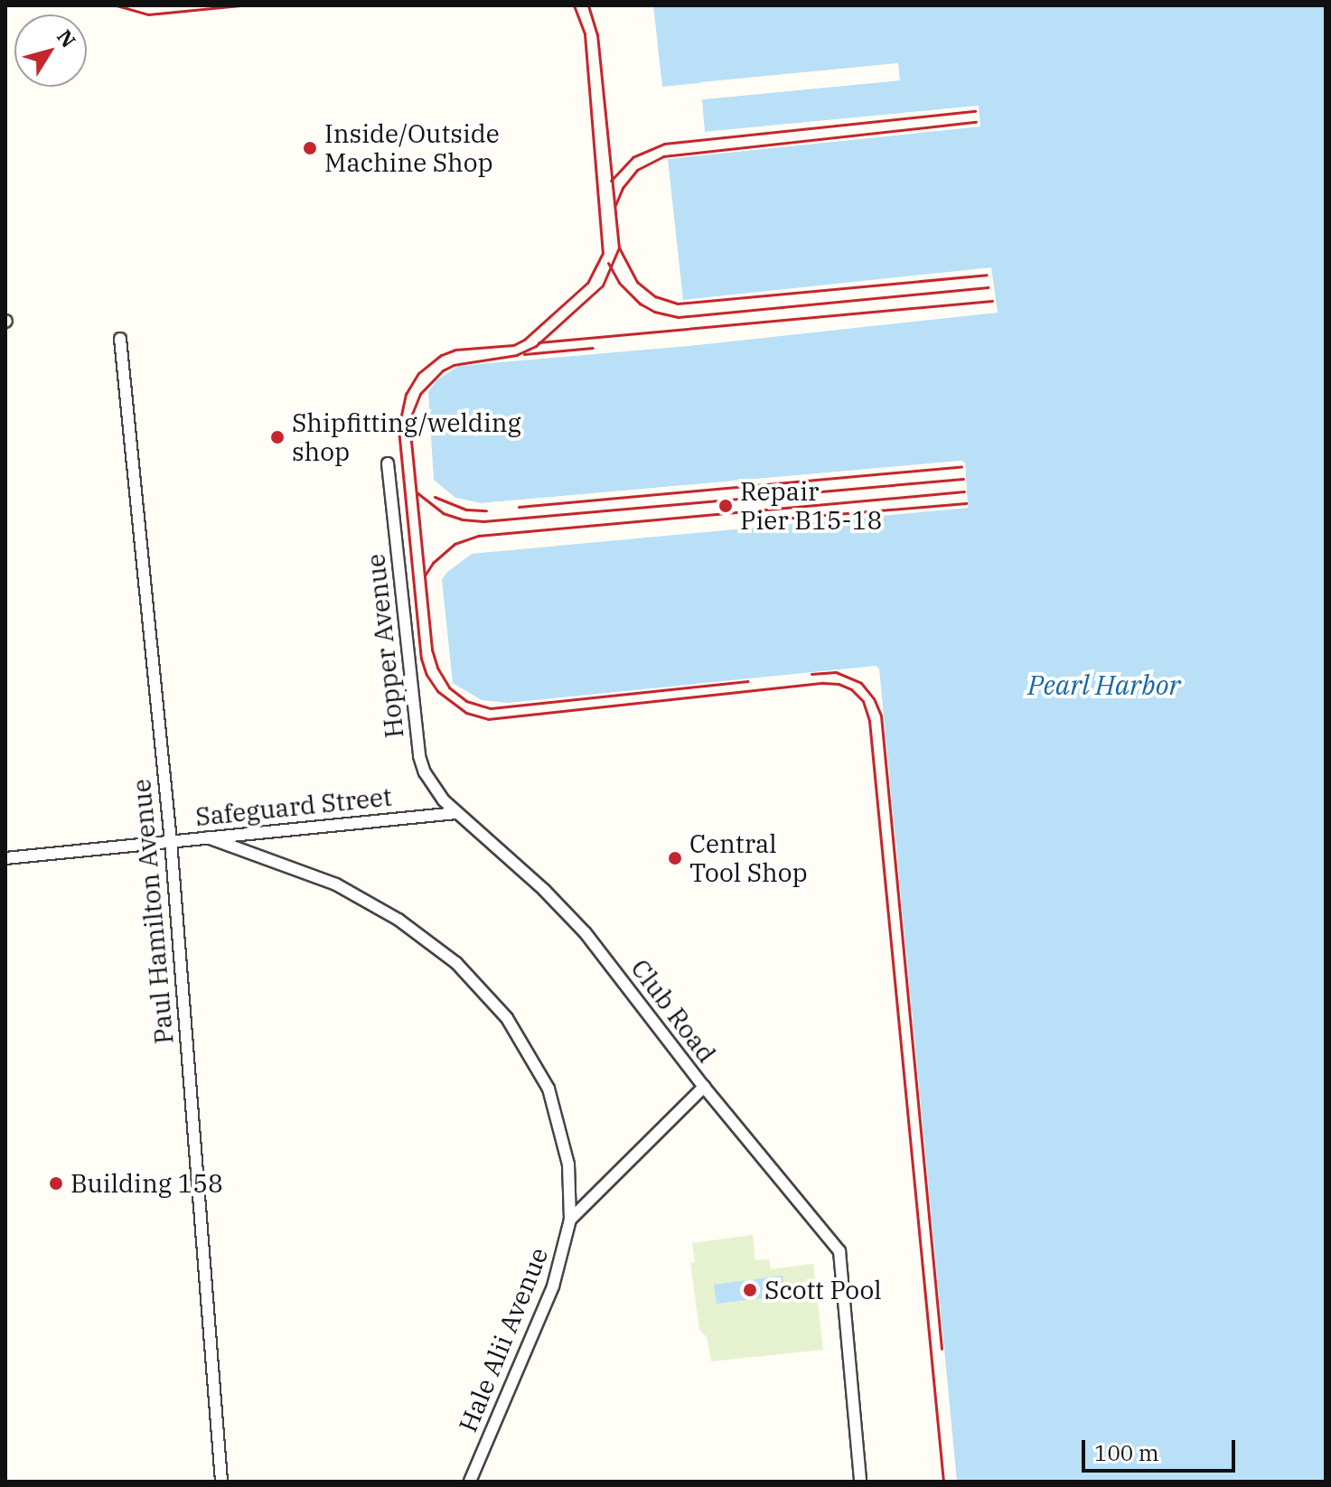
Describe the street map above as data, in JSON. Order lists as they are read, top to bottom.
{
  "streets": {
    "street": [
      "Hopper Avenue",
      "Safeguard Street",
      "Paul Hamilton Avenue",
      "Club Road",
      "Hale Alii Avenue"
    ]
  },
  "crossings": [
    ["Hopper Avenue", "Safeguard Street"],
    ["Hopper Avenue", "Club Road"],
    ["Safeguard Street", "Paul Hamilton Avenue"],
    ["Safeguard Street", "Club Road"],
    ["Safeguard Street", "Hale Alii Avenue"]
  ],
  "water": ["Pearl Harbor"],
  "places": [
    "Inside/Outside Machine Shop",
    "Shipfitting/welding shop",
    "Repair Pier B15-18",
    "Central Tool Shop",
    "Building 158",
    "Scott Pool"
  ],
  "scale_bar": "100 m",
  "north": "top right"
}
